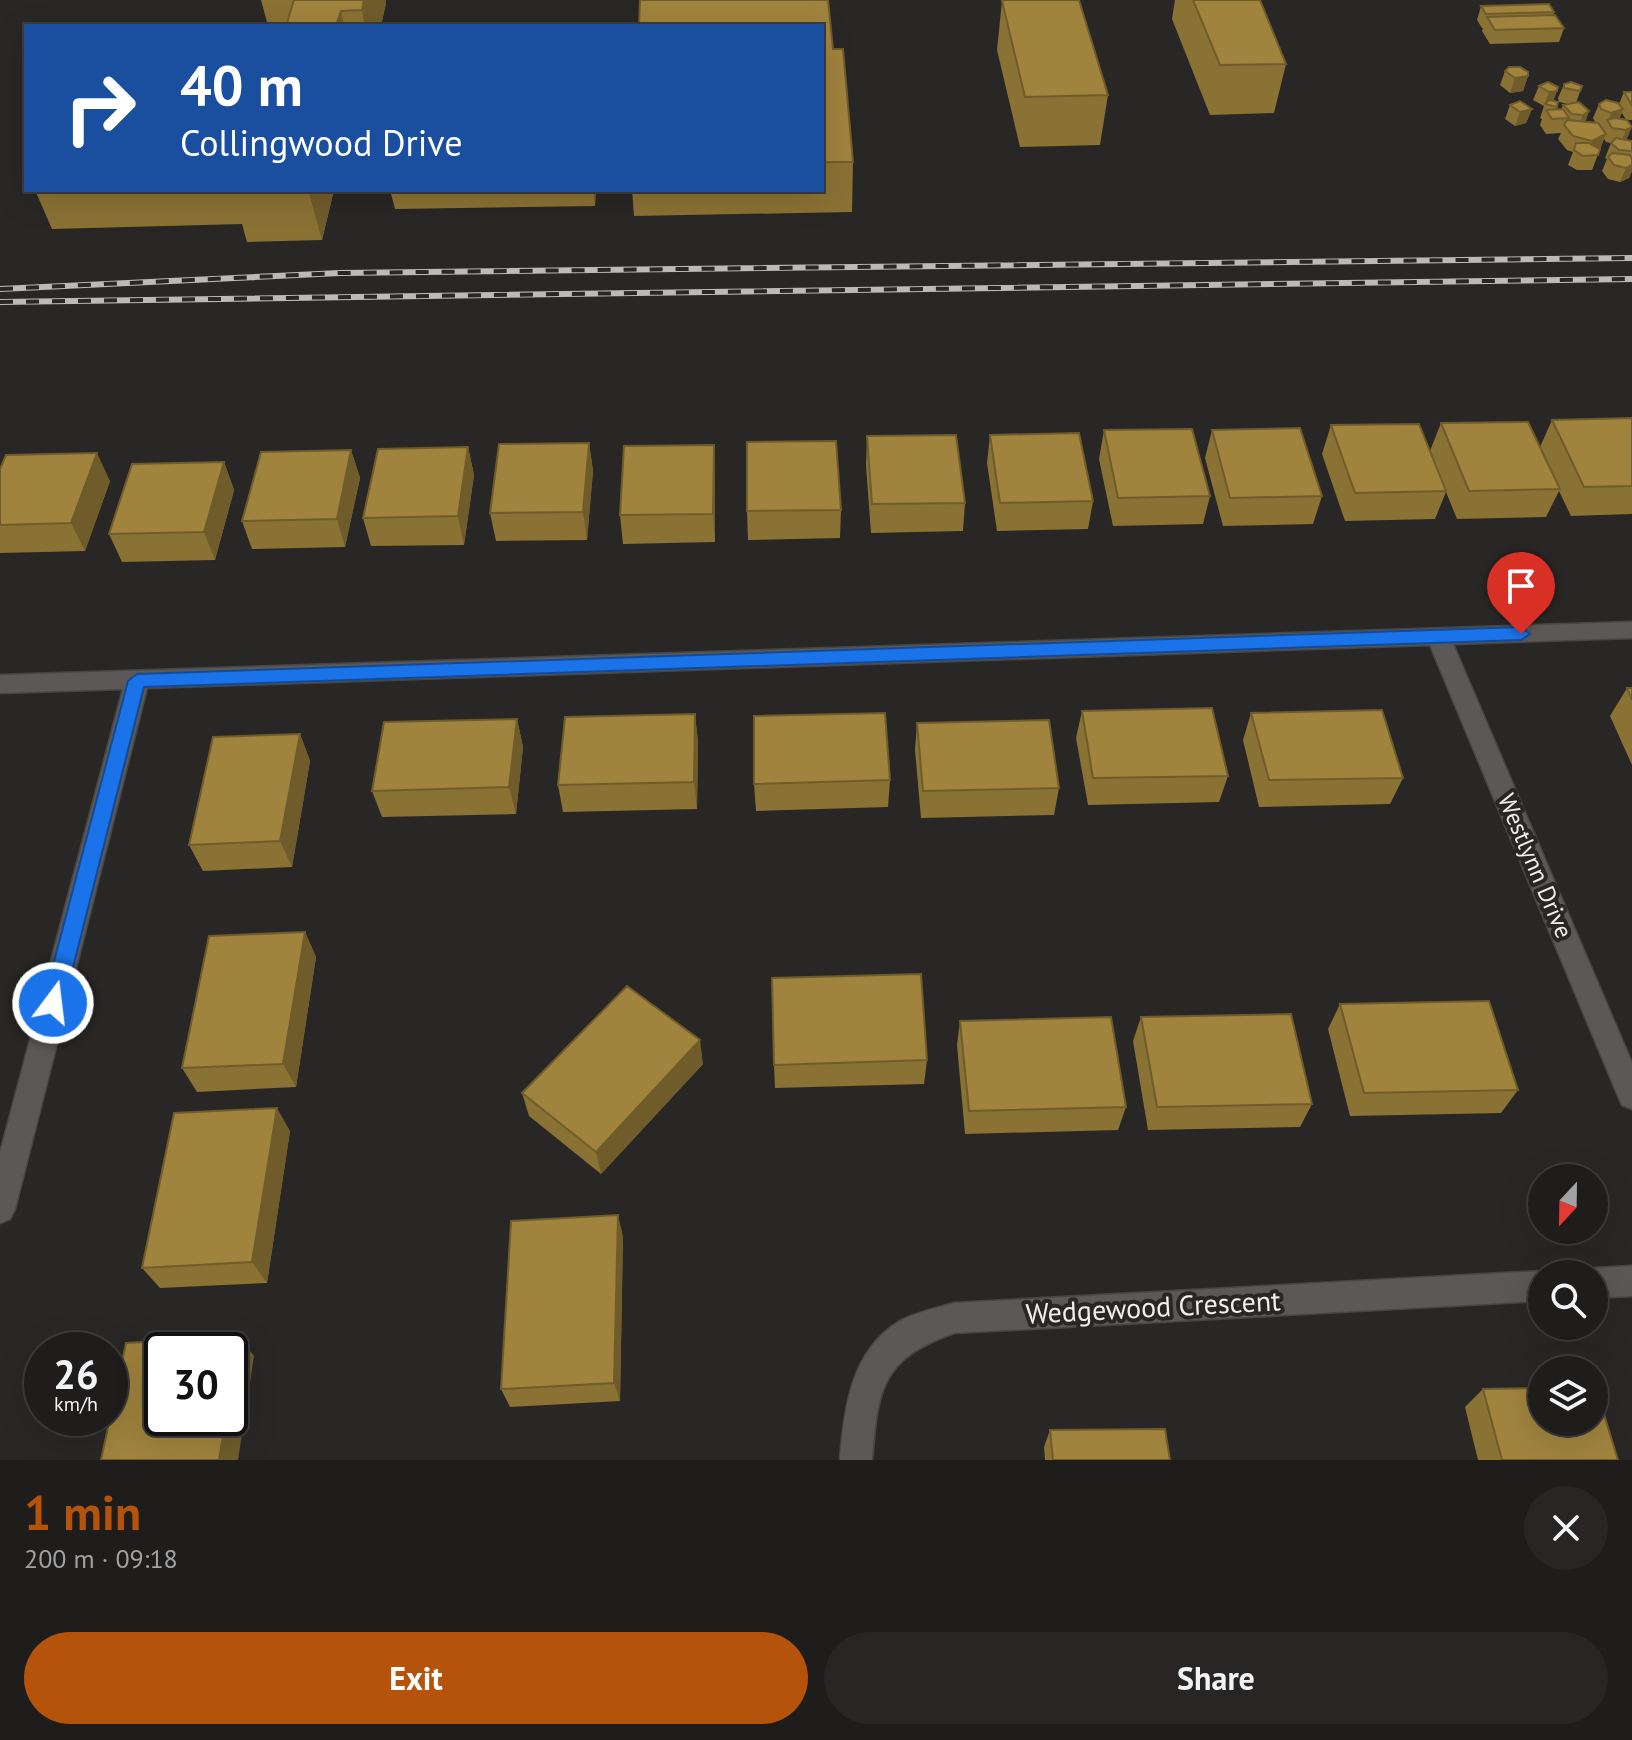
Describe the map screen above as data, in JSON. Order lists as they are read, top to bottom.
{
  "streets": {
    "street": ["Westlynn Drive", "Wedgewood Crescent"]
  },
  "north": "bottom",
  "page": {
    "turn": ["40 m", "Collingwood Drive"],
    "speed": "26 km/h",
    "limit": "30",
    "heading": ["1 min", "200 m · 09:18"],
    "buttons": ["Exit", "Share"]
  }
}
